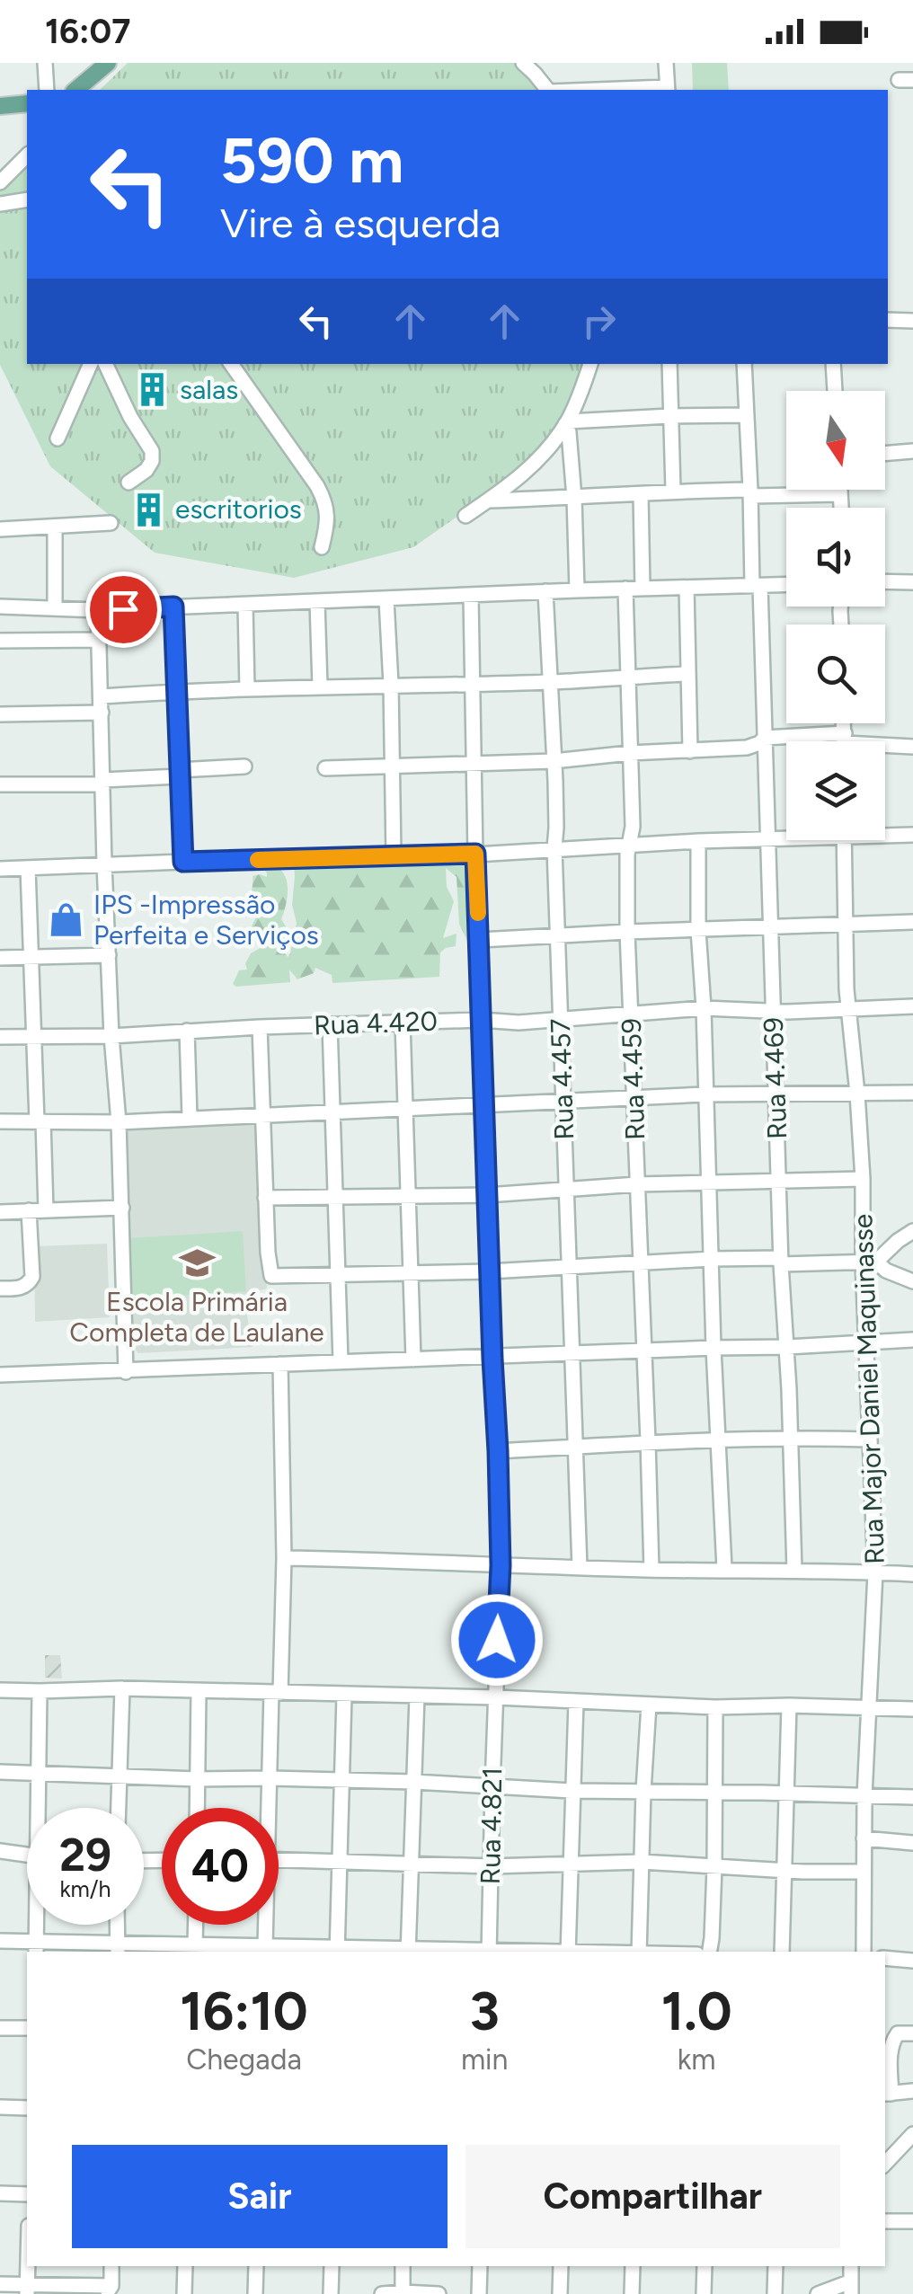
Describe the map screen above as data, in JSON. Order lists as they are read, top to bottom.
{
  "streets": {
    "street": [
      "Rua 4.420",
      "Rua 4.469",
      "Rua 4.457",
      "Rua 4.459",
      "Rua Major Daniel Maquinasse",
      "Rua 4.821"
    ]
  },
  "crossings": [
    ["Rua 4.420", "Rua 4.469"],
    ["Rua 4.420", "Rua 4.457"],
    ["Rua 4.420", "Rua 4.459"],
    ["Rua 4.420", "Rua Major Daniel Maquinasse"],
    ["Rua 4.420", "Rua 4.821"]
  ],
  "places": {
    "building": ["salas", "escritorios"],
    "shop": ["IPS -Impressão Perfeita e Serviços"],
    "school or university": ["Escola Primária Completa de Laulane"]
  },
  "north": "bottom",
  "page": {
    "status": "16:07",
    "turn": ["590 m", "Vire à esquerda"],
    "speed": "29 km/h",
    "limit": "40",
    "eta": [
      "16:10",
      "Chegada",
      "3",
      "min",
      "1.0",
      "km"
    ],
    "buttons": ["Sair", "Compartilhar"]
  }
}
